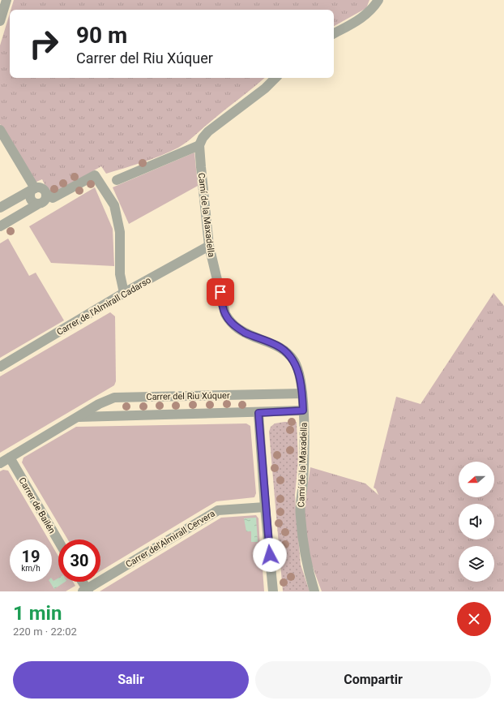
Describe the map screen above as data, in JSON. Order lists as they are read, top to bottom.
{
  "streets": {
    "street": [
      "Camí de la Maxadella",
      "Carrer de l'Almirall Cadarso",
      "Carrer del Riu Xúquer",
      "Carrer de Bailén",
      "Carrer del'Almirall Cervera"
    ]
  },
  "crossings": [
    ["Camí de la Maxadella", "Carrer de l'Almirall Cadarso"],
    ["Camí de la Maxadella", "Carrer del Riu Xúquer"],
    ["Carrer del Riu Xúquer", "Carrer de Bailén"]
  ],
  "north": "left",
  "page": {
    "turn": ["90 m", "Carrer del Riu Xúquer"],
    "speed": "19 km/h",
    "limit": "30",
    "heading": ["1 min", "220 m · 22:02"],
    "buttons": ["Salir", "Compartir"]
  }
}
